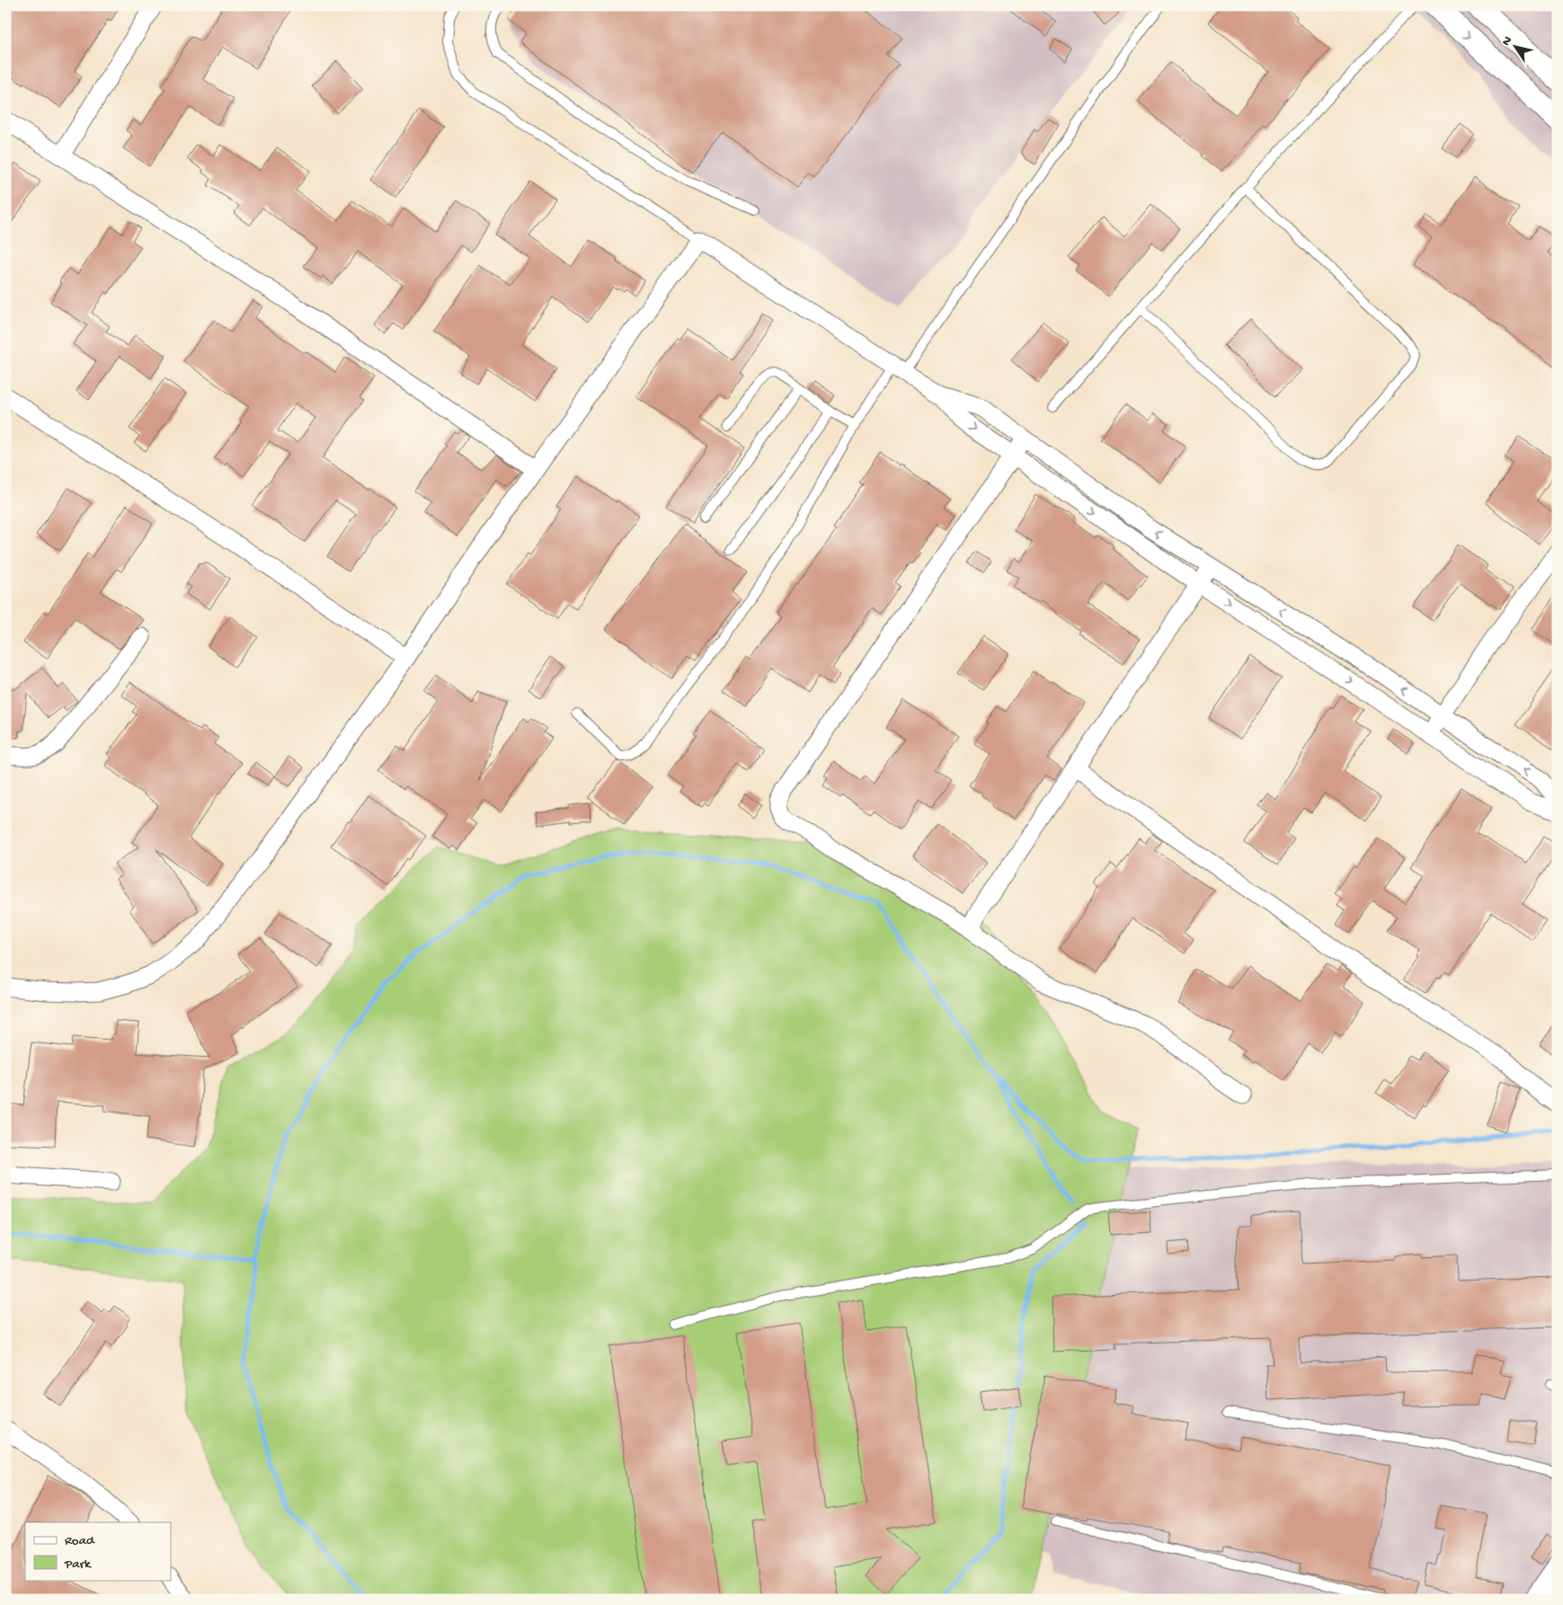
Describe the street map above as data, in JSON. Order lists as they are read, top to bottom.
{
  "legend": ["Road", "Park"],
  "north": "top left"
}
